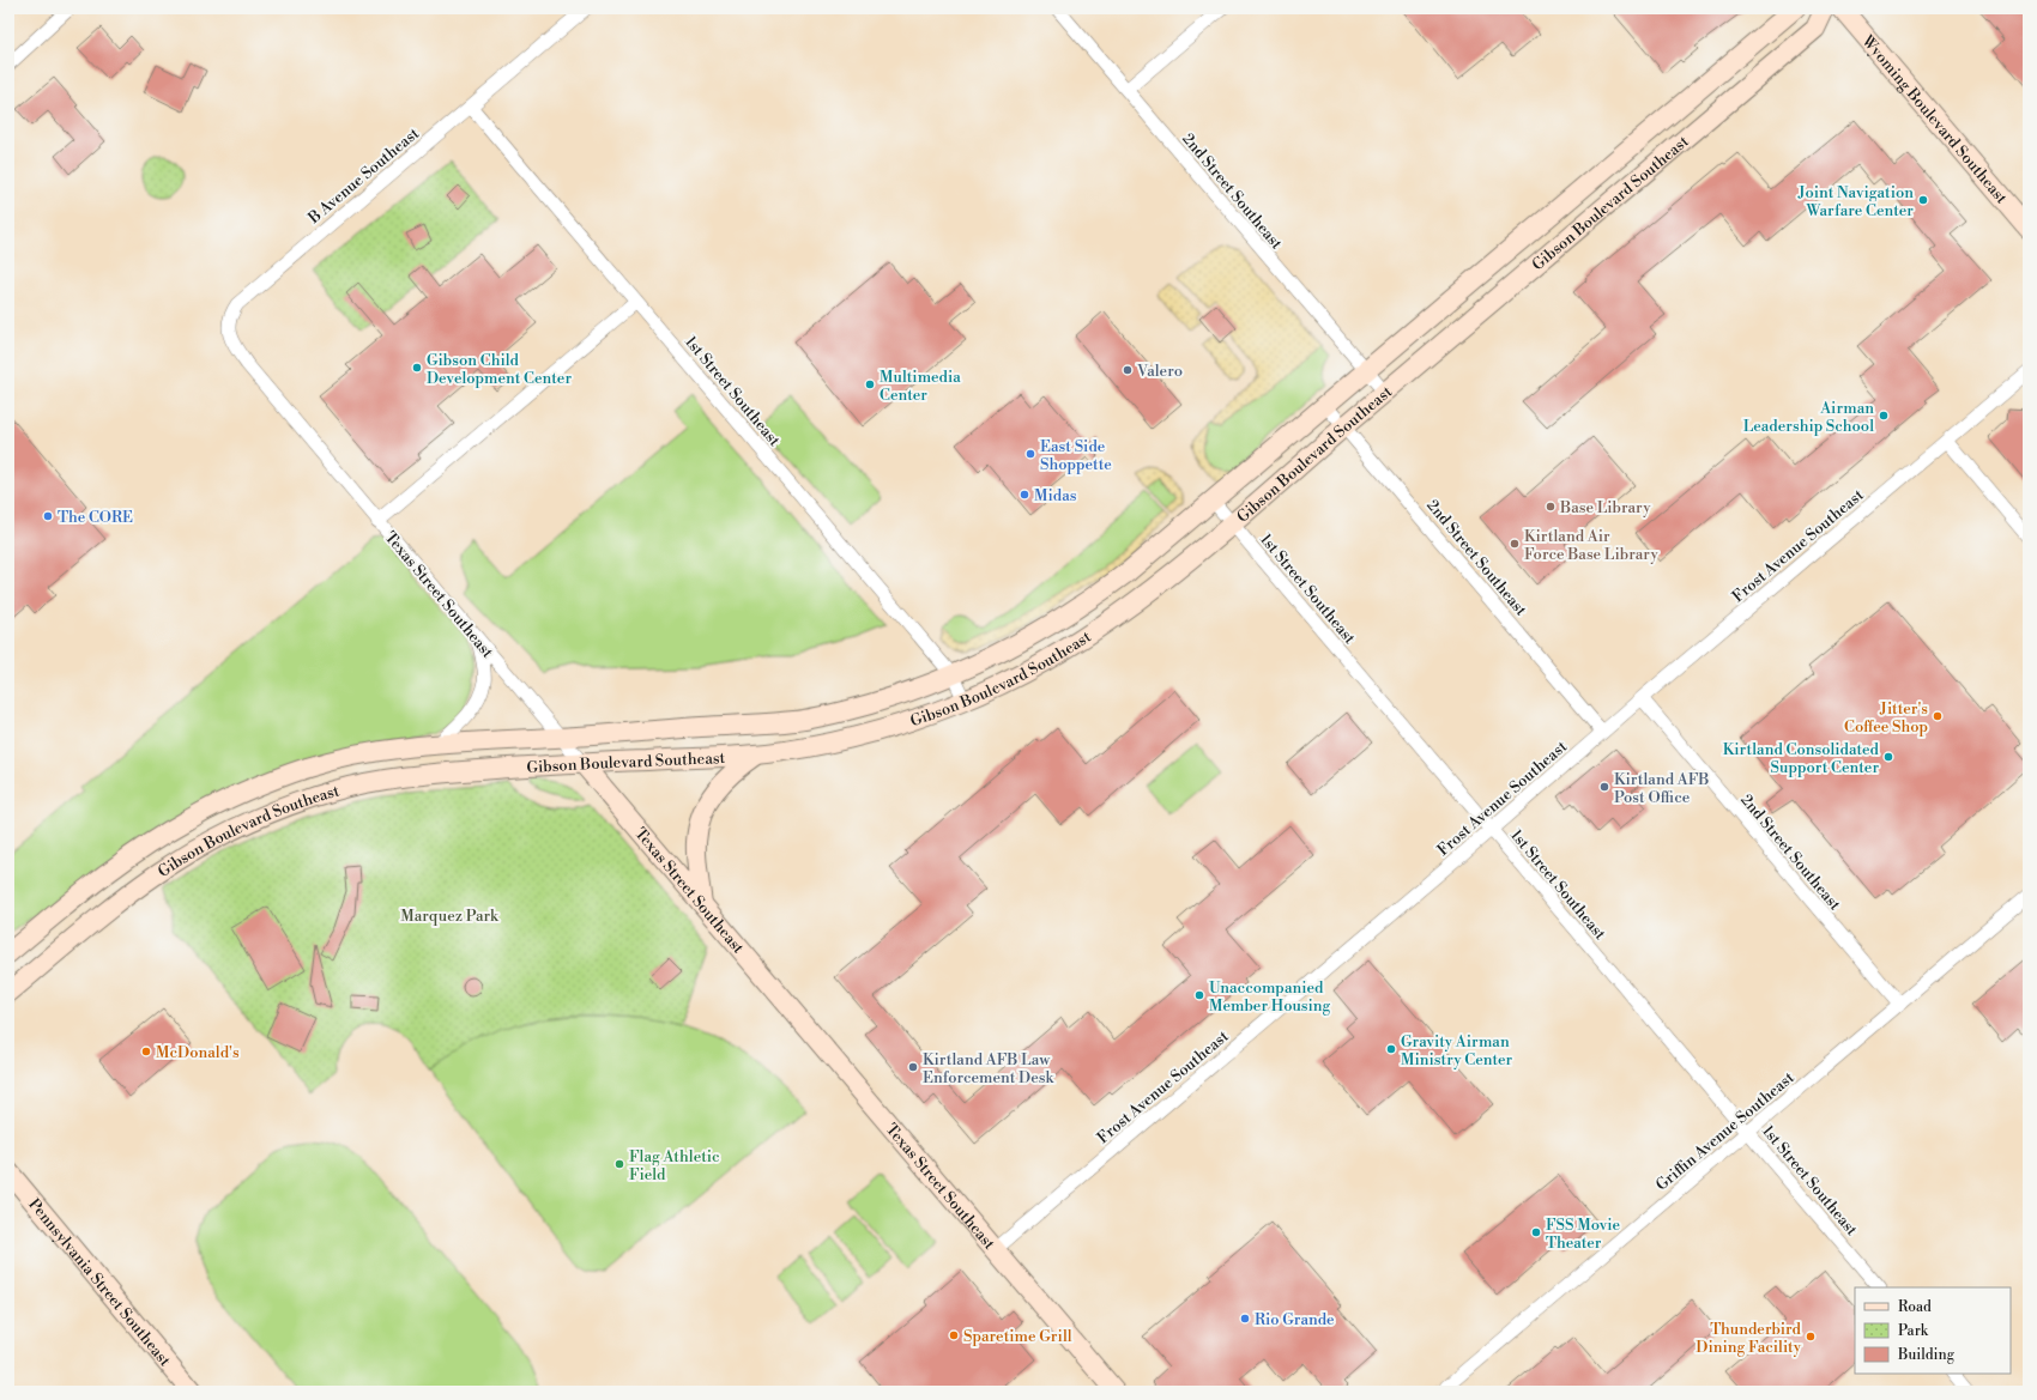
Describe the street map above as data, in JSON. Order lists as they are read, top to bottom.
{
  "streets": {
    "main road": [
      "Wyoming Boulevard Southeast",
      "Gibson Boulevard Southeast",
      "Texas Street Southeast",
      "Pennsylvania Street Southeast"
    ],
    "street": [
      "B Avenue Southeast",
      "2nd Street Southeast",
      "1st Street Southeast",
      "Frost Avenue Southeast",
      "Griffin Avenue Southeast"
    ]
  },
  "crossings": [
    ["B Avenue Southeast", "1st Street Southeast"],
    ["B Avenue Southeast", "Texas Street Southeast"],
    ["2nd Street Southeast", "Gibson Boulevard Southeast"],
    ["2nd Street Southeast", "Frost Avenue Southeast"],
    ["2nd Street Southeast", "Griffin Avenue Southeast"],
    ["Gibson Boulevard Southeast", "1st Street Southeast"],
    ["Gibson Boulevard Southeast", "Texas Street Southeast"],
    ["1st Street Southeast", "Frost Avenue Southeast"],
    ["1st Street Southeast", "Griffin Avenue Southeast"],
    ["Frost Avenue Southeast", "Texas Street Southeast"]
  ],
  "parks": ["Marquez Park"],
  "places": [
    "Joint Navigation Warfare Center",
    "Gibson Child Development Center",
    "Valero",
    "Multimedia Center",
    "Airman Leadership School",
    "East Side Shoppette",
    "Midas",
    "Base Library",
    "The CORE",
    "Kirtland Air Force Base Library",
    "Jitter's Coffee Shop",
    "Kirtland Consolidated Support Center",
    "Kirtland AFB Post Office",
    "Unaccompanied Member Housing",
    "Gravity Airman Ministry Center",
    "McDonald's",
    "Kirtland AFB Law Enforcement Desk",
    "Flag Athletic Field",
    "FSS Movie Theater",
    "Rio Grande",
    "Sparetime Grill",
    "Thunderbird Dining Facility"
  ],
  "legend": ["Road", "Park", "Building"]
}
